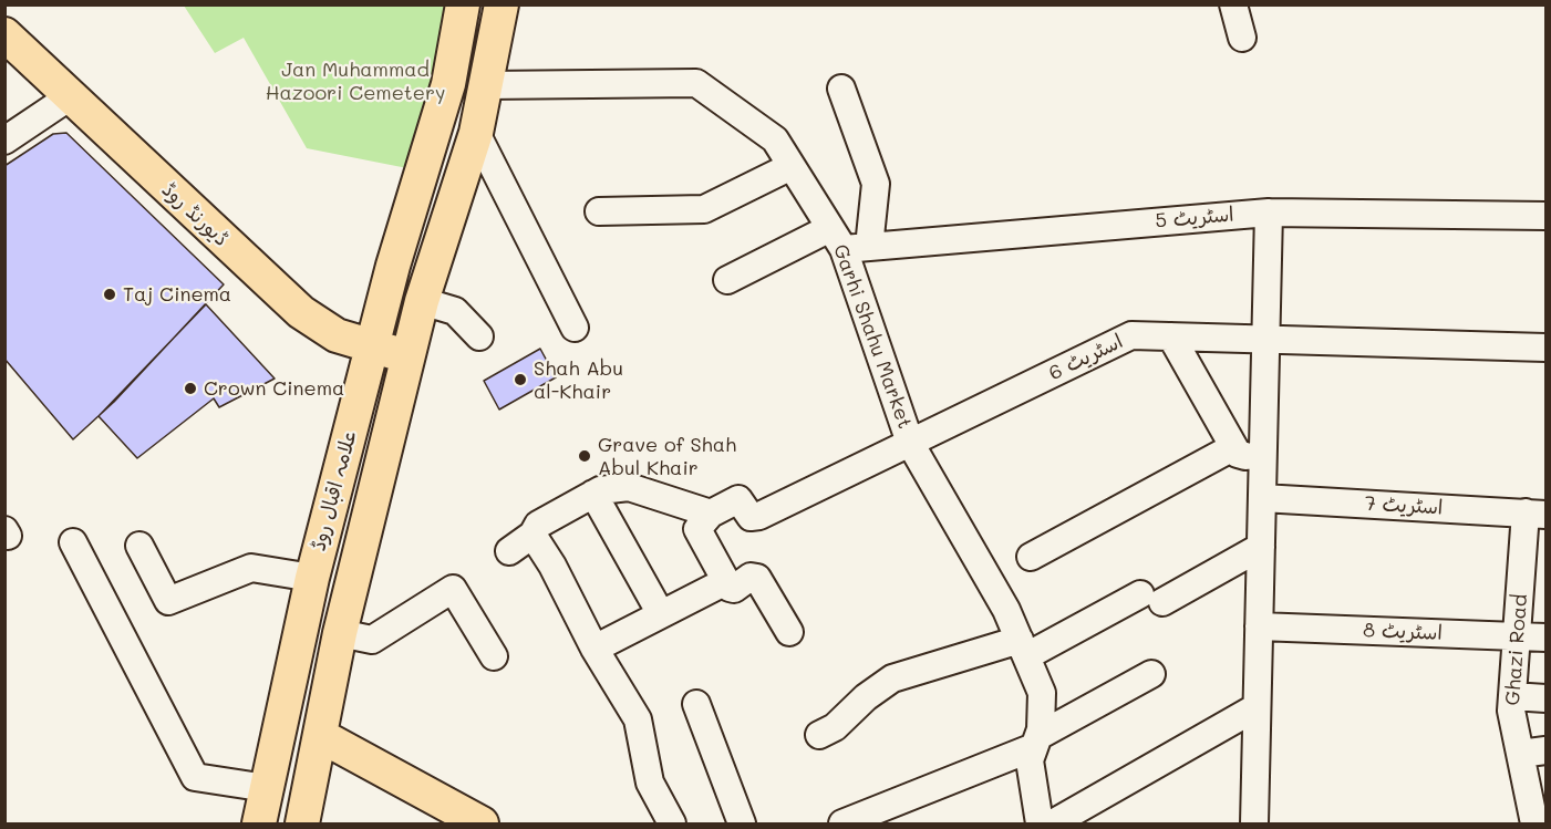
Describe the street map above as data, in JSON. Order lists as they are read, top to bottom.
{
  "streets": {
    "main road": ["ڈیورنڈ روڈ", "علامہ اقبال روڈ"],
    "street": [
      "اسٹریٹ 5",
      "Garhi Shahu Market",
      "اسٹریٹ 6",
      "اسٹریٹ 7",
      "اسٹریٹ 8",
      "Ghazi Road"
    ]
  },
  "crossings": [
    ["ڈیورنڈ روڈ", "علامہ اقبال روڈ"],
    ["اسٹریٹ 5", "Garhi Shahu Market"],
    ["Garhi Shahu Market", "اسٹریٹ 6"],
    ["Garhi Shahu Market", "علامہ اقبال روڈ"],
    ["اسٹریٹ 7", "Ghazi Road"],
    ["اسٹریٹ 8", "Ghazi Road"]
  ],
  "parks": ["Jan Muhammad Hazoori Cemetery"],
  "places": [
    "Taj Cinema",
    "Shah Abu al-Khair",
    "Crown Cinema",
    "Grave of Shah Abul Khair"
  ]
}
